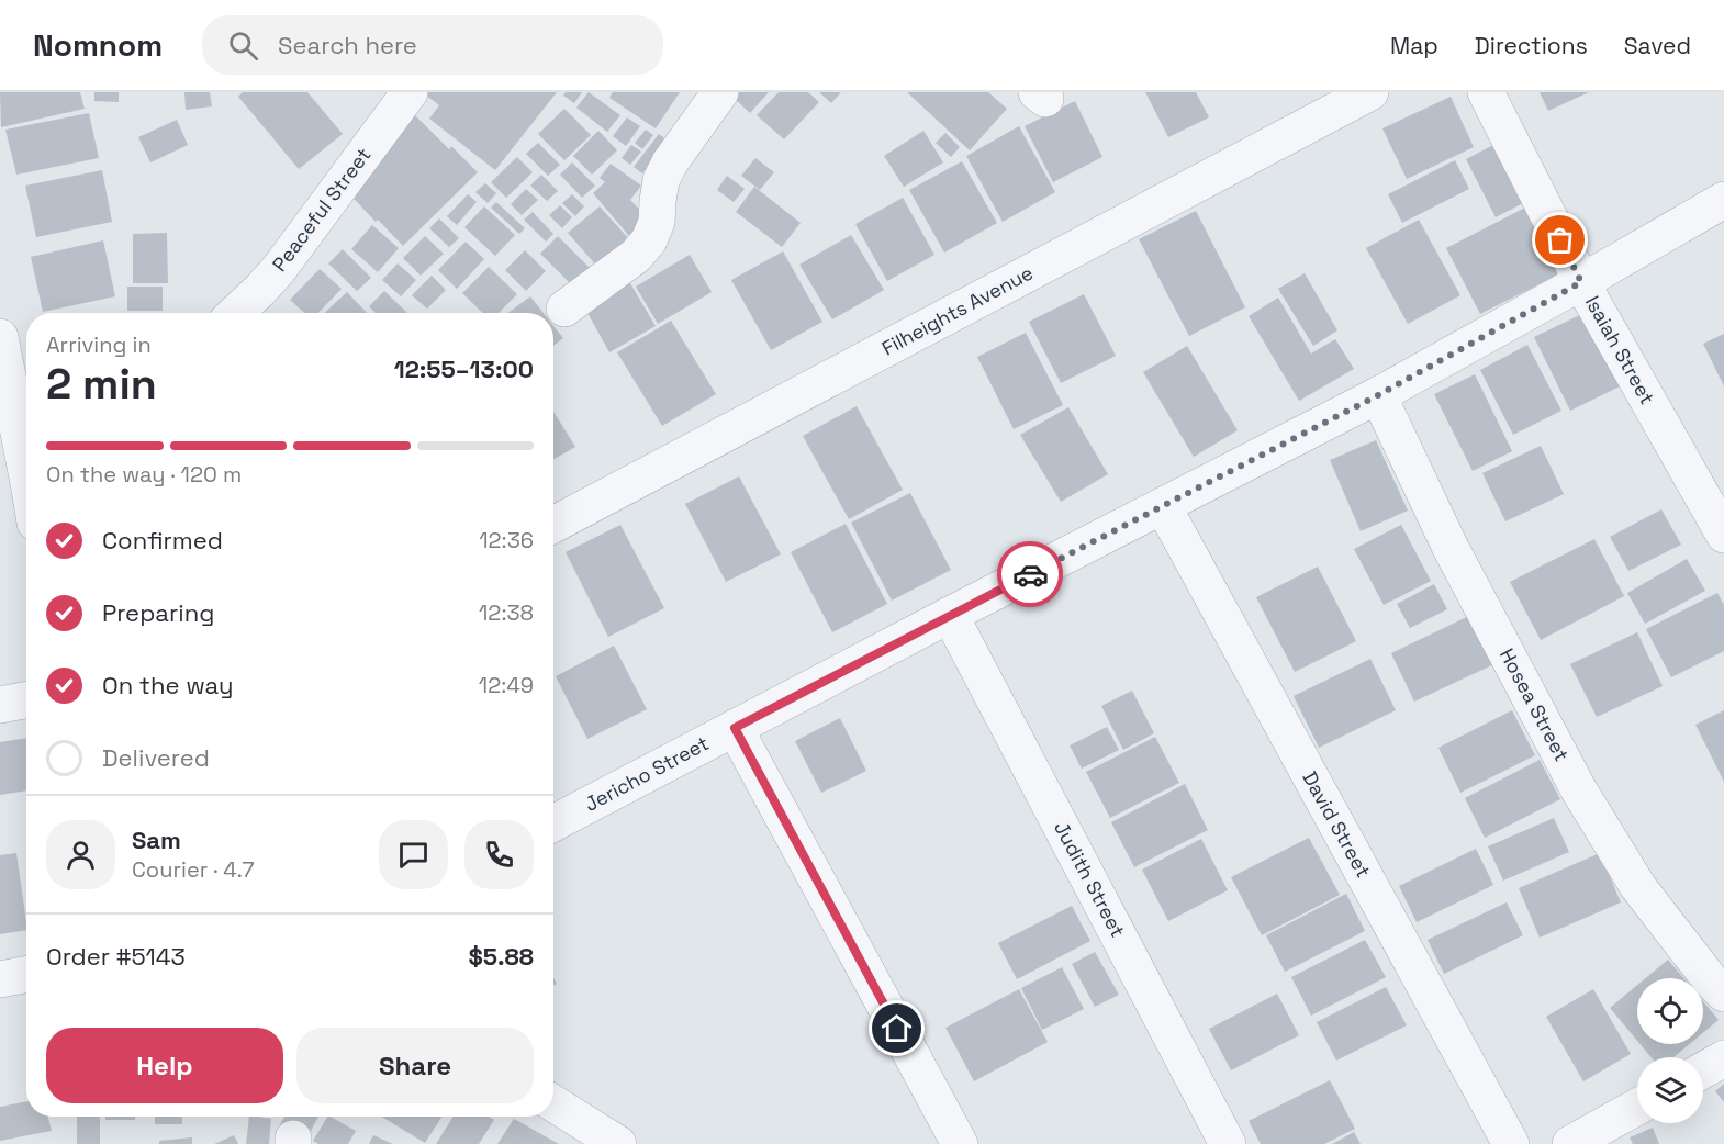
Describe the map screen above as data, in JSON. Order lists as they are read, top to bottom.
{
  "streets": {
    "street": [
      "Peaceful Street",
      "Filheights Avenue",
      "Isaiah Street",
      "Hosea Street",
      "Jericho Street",
      "David Street",
      "Judith Street"
    ]
  },
  "crossings": [
    ["Isaiah Street", "Jericho Street"],
    ["Hosea Street", "Jericho Street"],
    ["Jericho Street", "David Street"],
    ["Jericho Street", "Judith Street"]
  ],
  "page": {
    "header": "Nomnom",
    "search": "Search here",
    "nav": ["Map", "Directions", "Saved"],
    "heading": ["2 min", "Arriving in", "12:55–13:00"],
    "panel": [
      "Sam",
      "Courier · 4.7",
      "Order #5143",
      "$5.88"
    ],
    "bar": "On the way · 120 m",
    "list": [
      ["Confirmed", "12:36"],
      ["Preparing", "12:38"],
      ["On the way", "12:49"],
      "Delivered"
    ],
    "buttons": ["Help", "Share"]
  }
}
